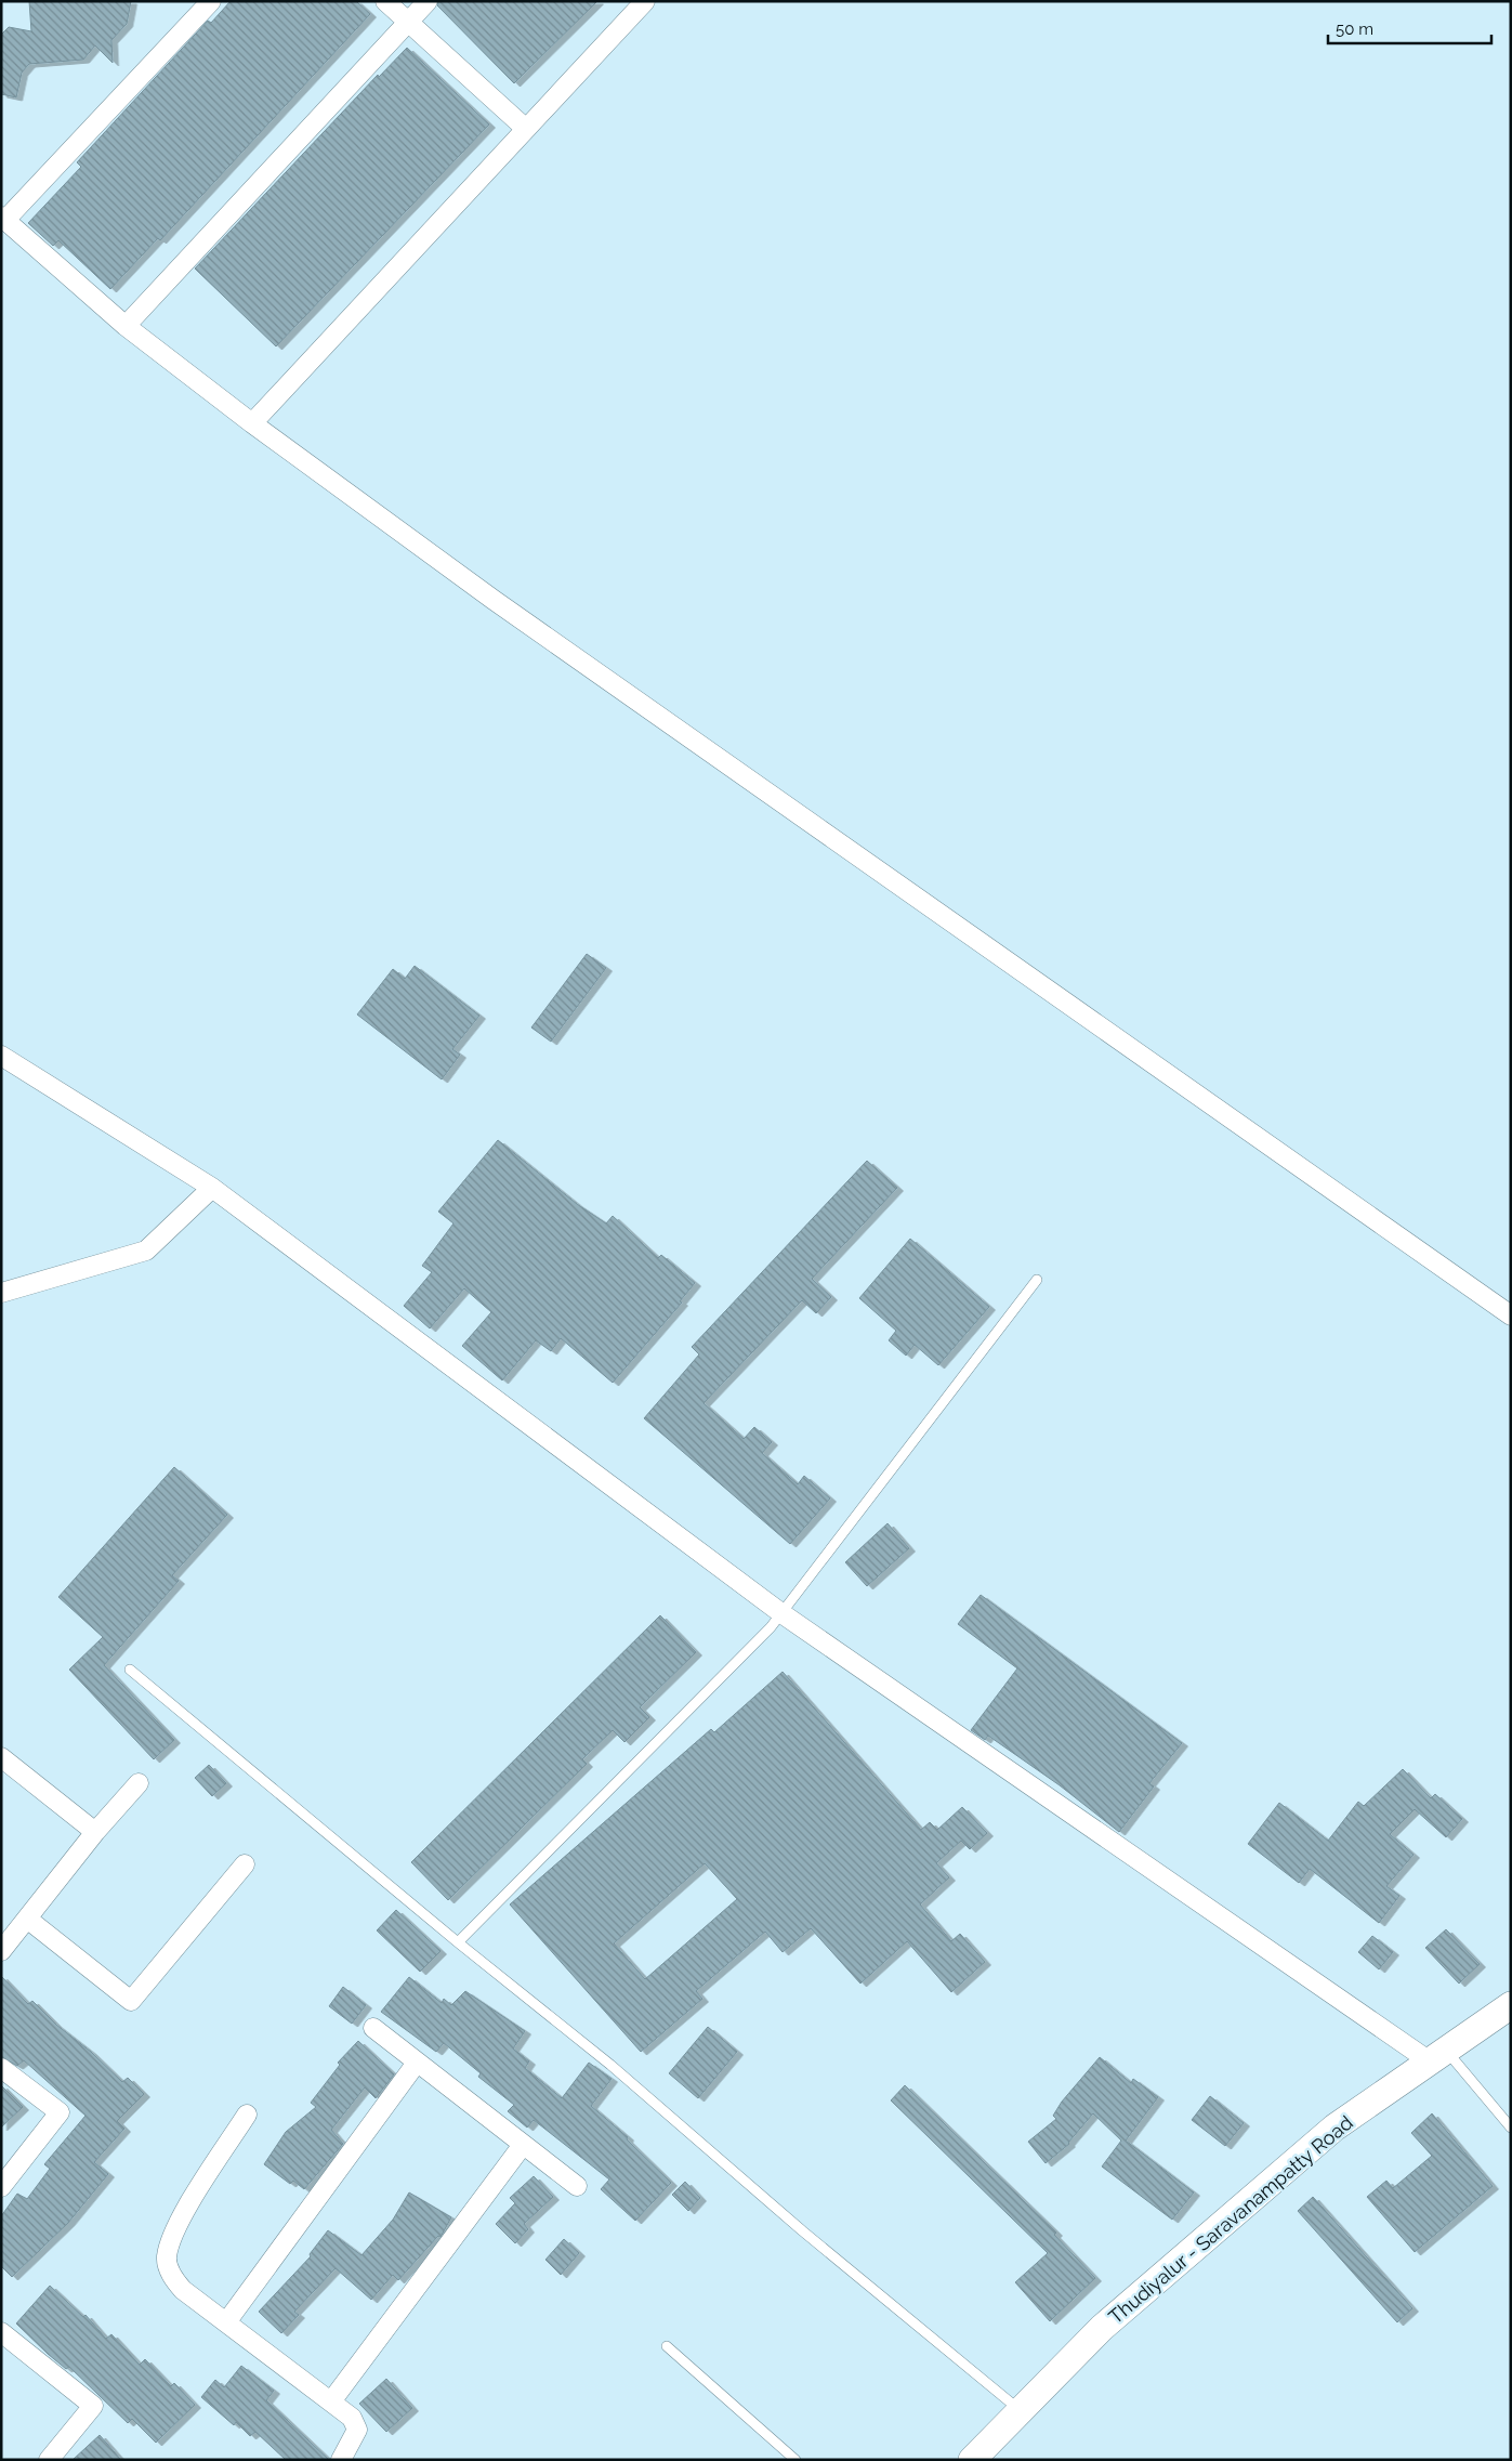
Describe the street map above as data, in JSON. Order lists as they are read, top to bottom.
{
  "streets": {
    "main road": ["Thudiyalur - Saravanampatty Road"]
  },
  "scale_bar": "50 m"
}
